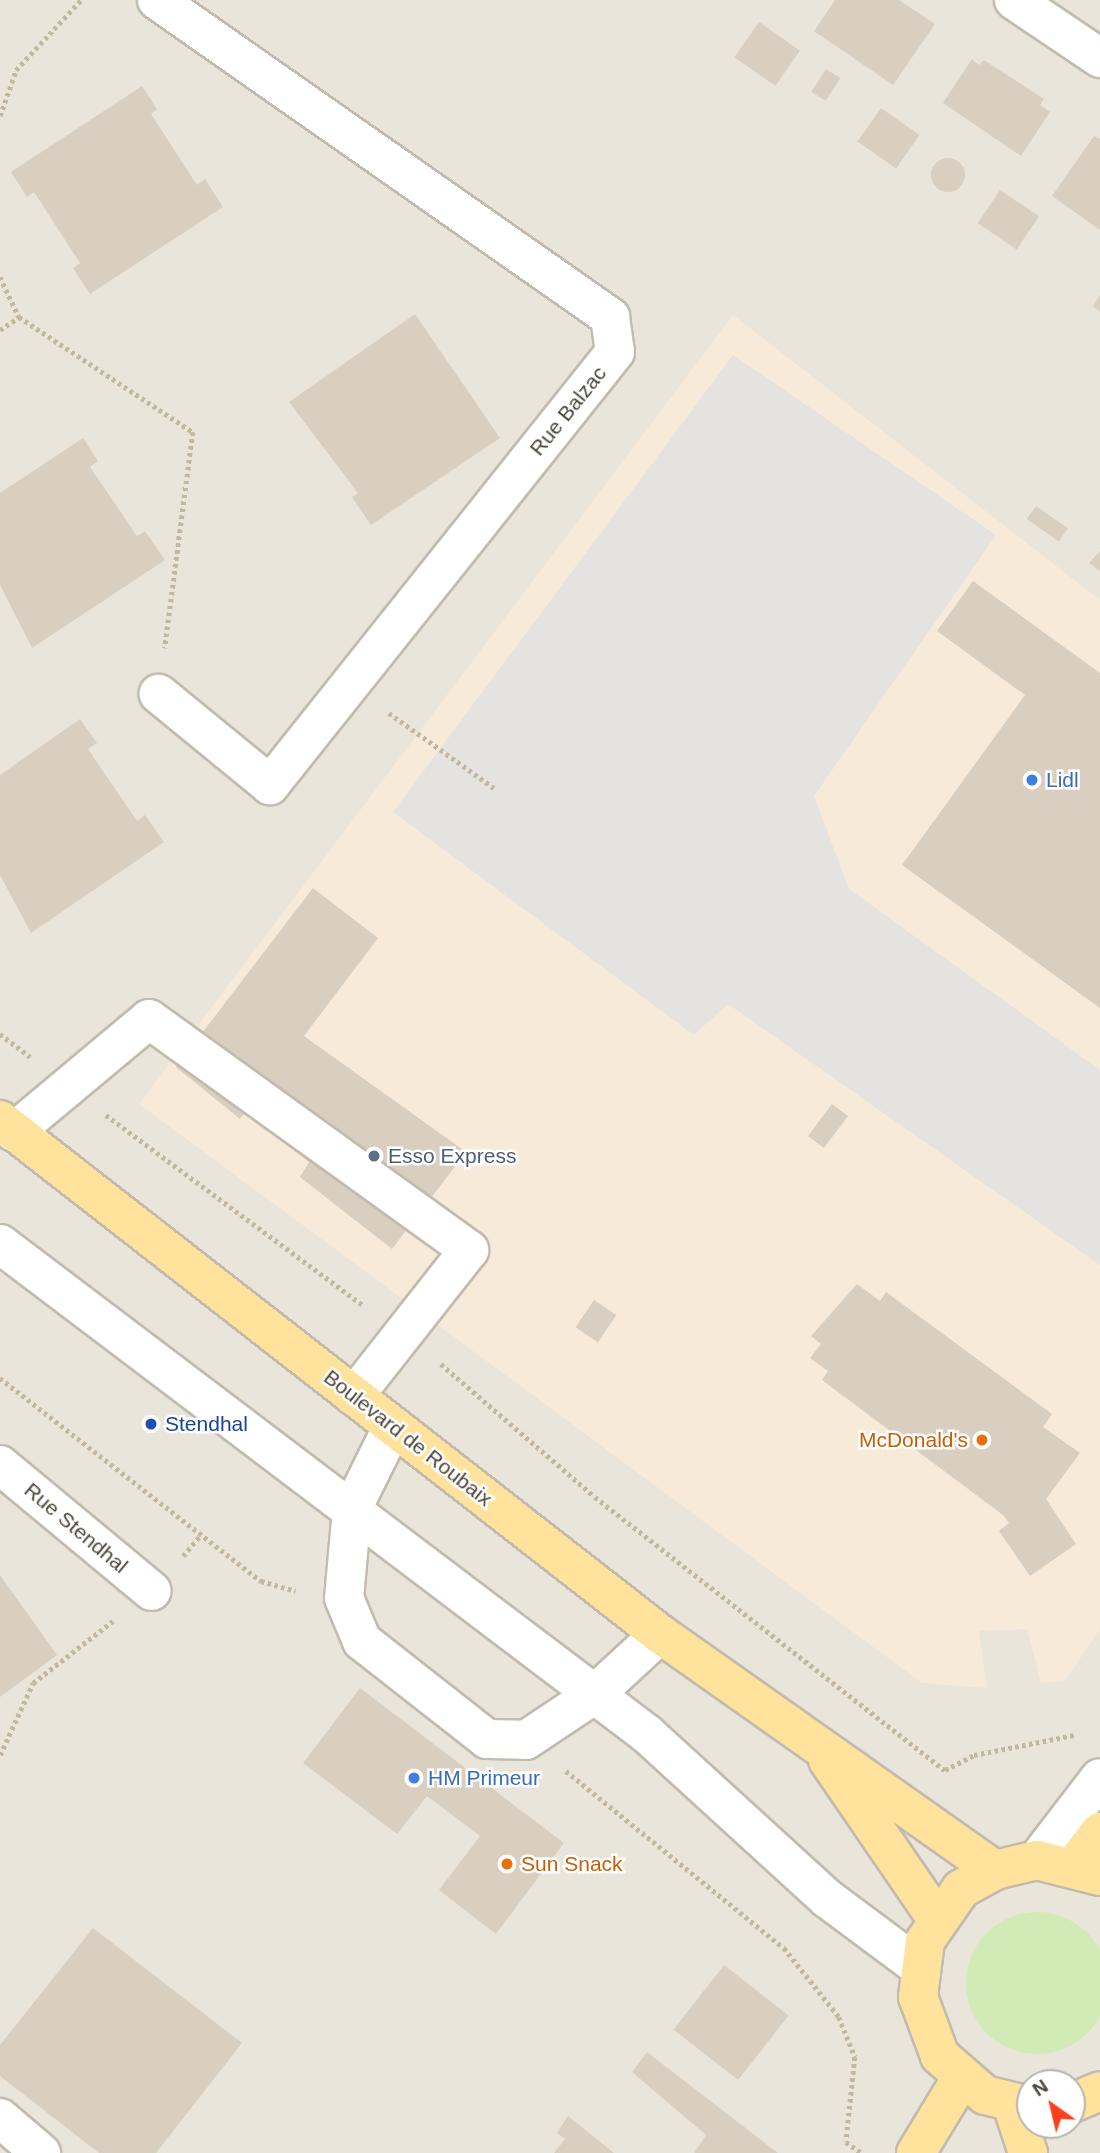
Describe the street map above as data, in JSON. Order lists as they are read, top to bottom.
{
  "streets": {
    "main road": ["Boulevard de Roubaix"],
    "street": ["Rue Balzac", "Rue Stendhal"]
  },
  "places": [
    "Lidl",
    "Esso Express",
    "Stendhal",
    "McDonald's",
    "HM Primeur",
    "Sun Snack"
  ],
  "north": "top left"
}
